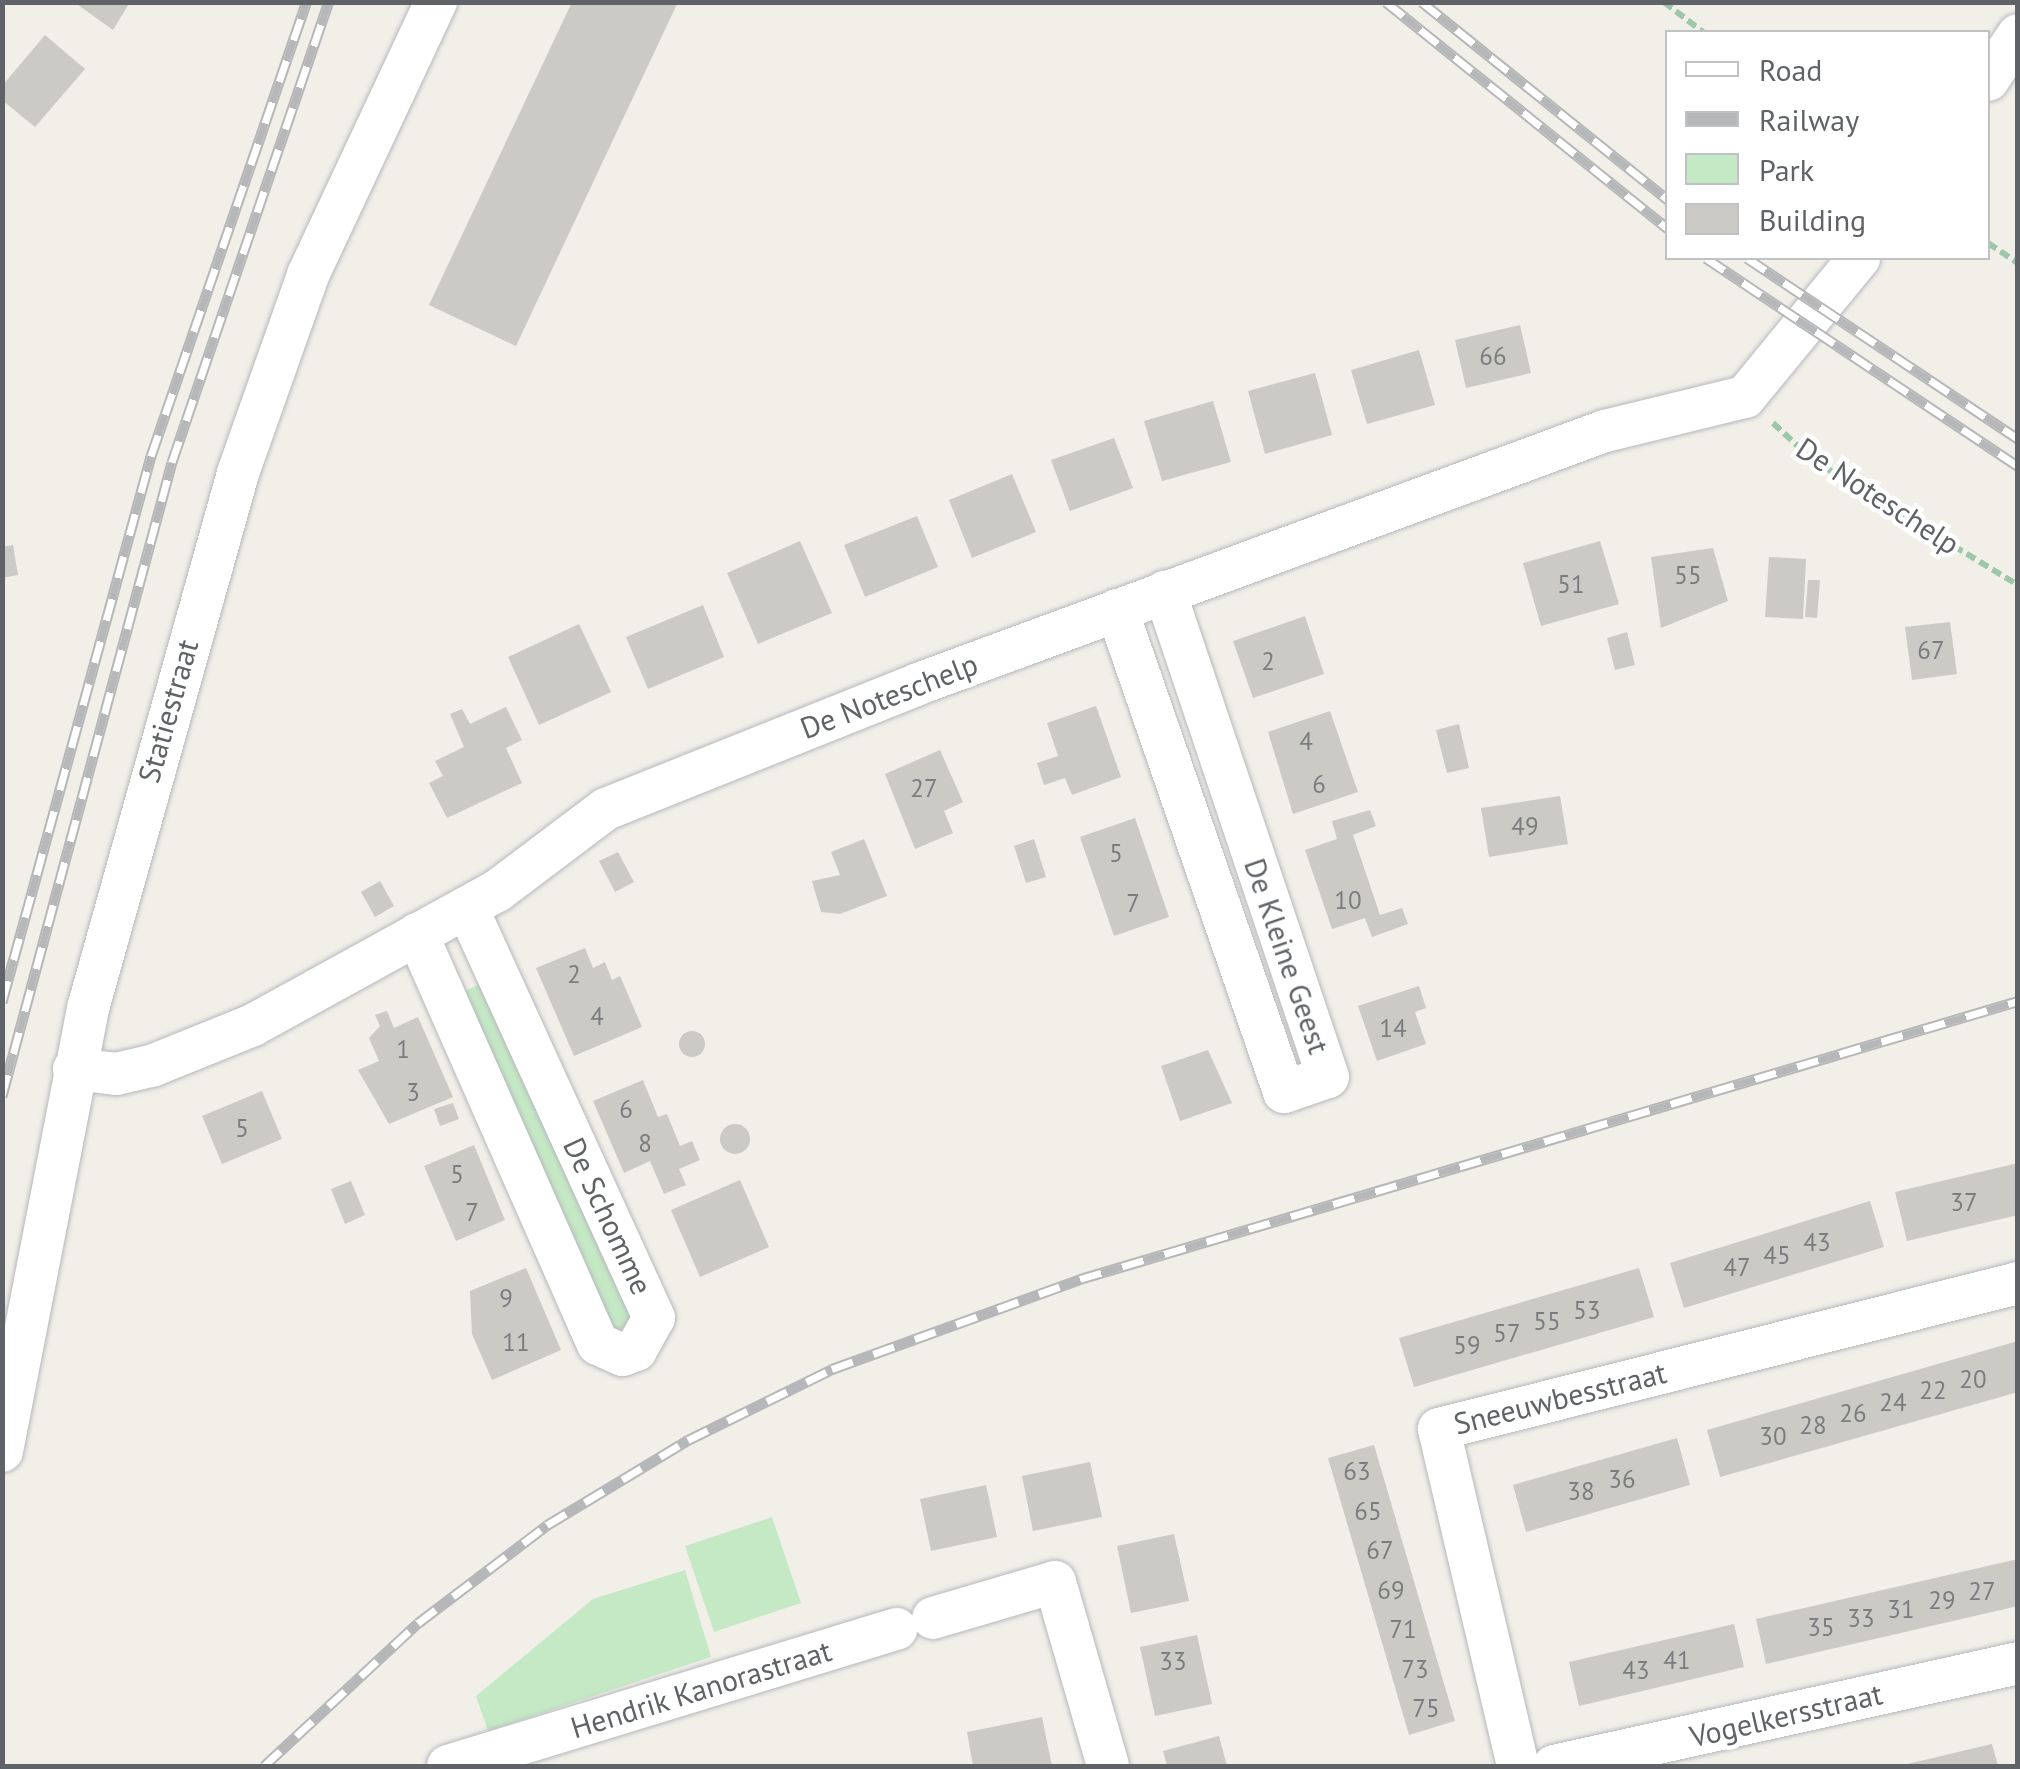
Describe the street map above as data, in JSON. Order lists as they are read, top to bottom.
{
  "streets": {
    "street": [
      "De Noteschelp",
      "Statiestraat",
      "De Kleine Geest",
      "De Schomme",
      "Sneeuwbesstraat",
      "Hendrik Kanorastraat",
      "Vogelkersstraat"
    ]
  },
  "crossings": [
    ["De Noteschelp", "Statiestraat"],
    ["De Noteschelp", "De Kleine Geest"],
    ["De Noteschelp", "De Schomme"]
  ],
  "house_numbers": [
    "66",
    "55",
    "51",
    "67",
    "2",
    "4",
    "6",
    "27",
    "49",
    "5",
    "10",
    "7",
    "2",
    "4",
    "14",
    "1",
    "3",
    "6",
    "5",
    "8",
    "5",
    "37",
    "7",
    "43",
    "45",
    "47",
    "9",
    "53",
    "55",
    "57",
    "11",
    "59",
    "20",
    "22",
    "24",
    "26",
    "28",
    "30",
    "63",
    "36",
    "38",
    "65",
    "67",
    "69",
    "27",
    "29",
    "31",
    "33",
    "35",
    "71",
    "41",
    "33",
    "73",
    "43",
    "75"
  ],
  "legend": [
    "Road",
    "Railway",
    "Park",
    "Building"
  ]
}
